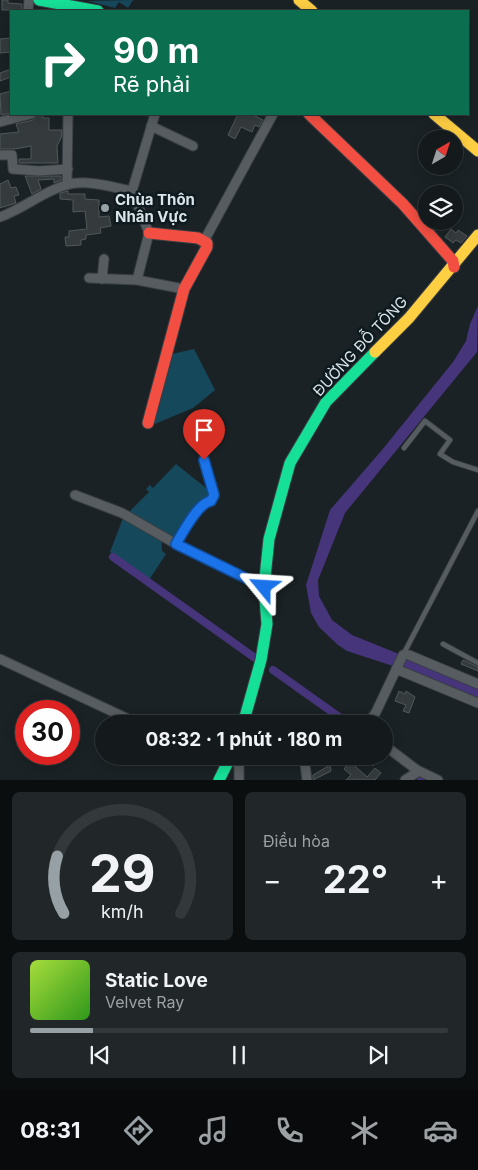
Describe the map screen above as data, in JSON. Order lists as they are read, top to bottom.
{
  "streets": {
    "main road": ["ĐƯỜNG ĐỖ TÔNG"]
  },
  "places": ["Chùa Thôn Nhân Vực"],
  "north": "top right",
  "page": {
    "turn": ["90 m", "Rẽ phải"],
    "limit": "30",
    "trip": "08:32 · 1 phút · 180 m",
    "tile": "Điều hòa",
    "heat": ["−", "22°", "+"],
    "song": ["Static Love", "Velvet Ray"],
    "tabs": "08:31",
    "gauge": ["29", "km/h"]
  }
}
